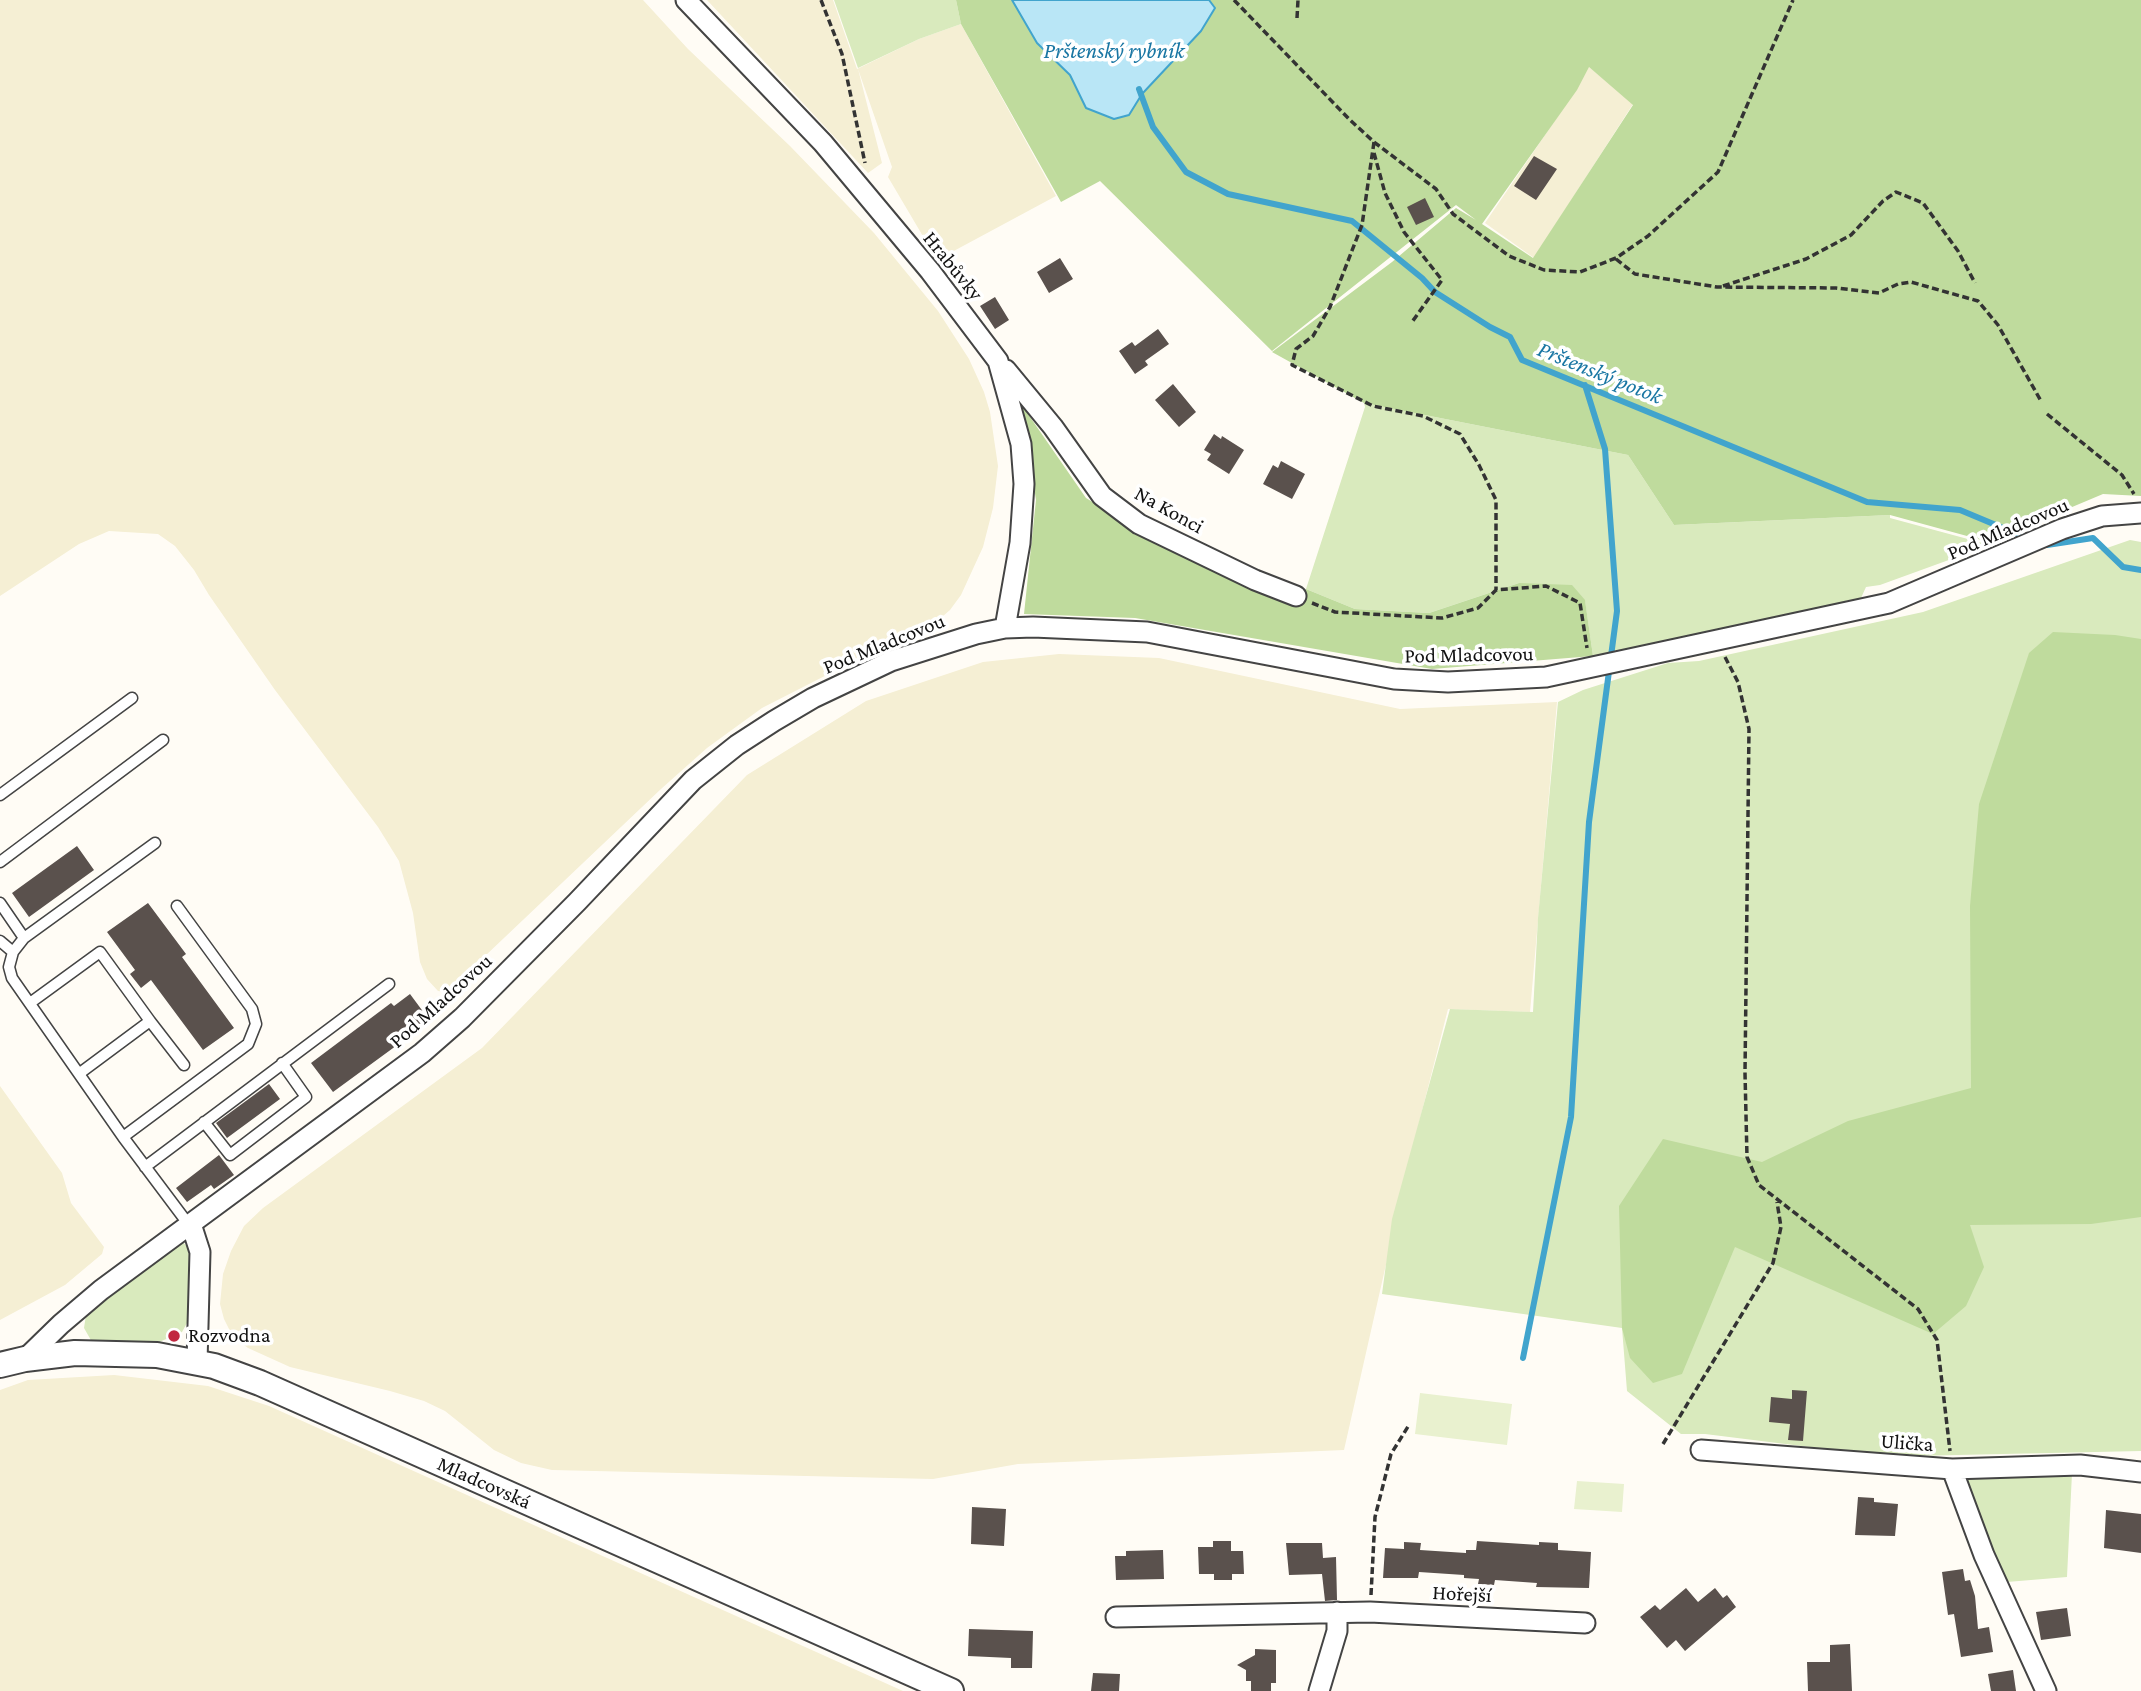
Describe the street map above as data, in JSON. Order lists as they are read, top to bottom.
{
  "streets": {
    "street": [
      "Hrabůvky",
      "Na Konci",
      "Pod Mladcovou",
      "Ulička",
      "Mladcovská",
      "Hořejší"
    ]
  },
  "crossings": [
    ["Hrabůvky", "Na Konci"],
    ["Hrabůvky", "Pod Mladcovou"],
    ["Pod Mladcovou", "Mladcovská"]
  ],
  "water": ["Prštenský rybník", "Prštenský potok"],
  "places": ["Rozvodna"]
}
